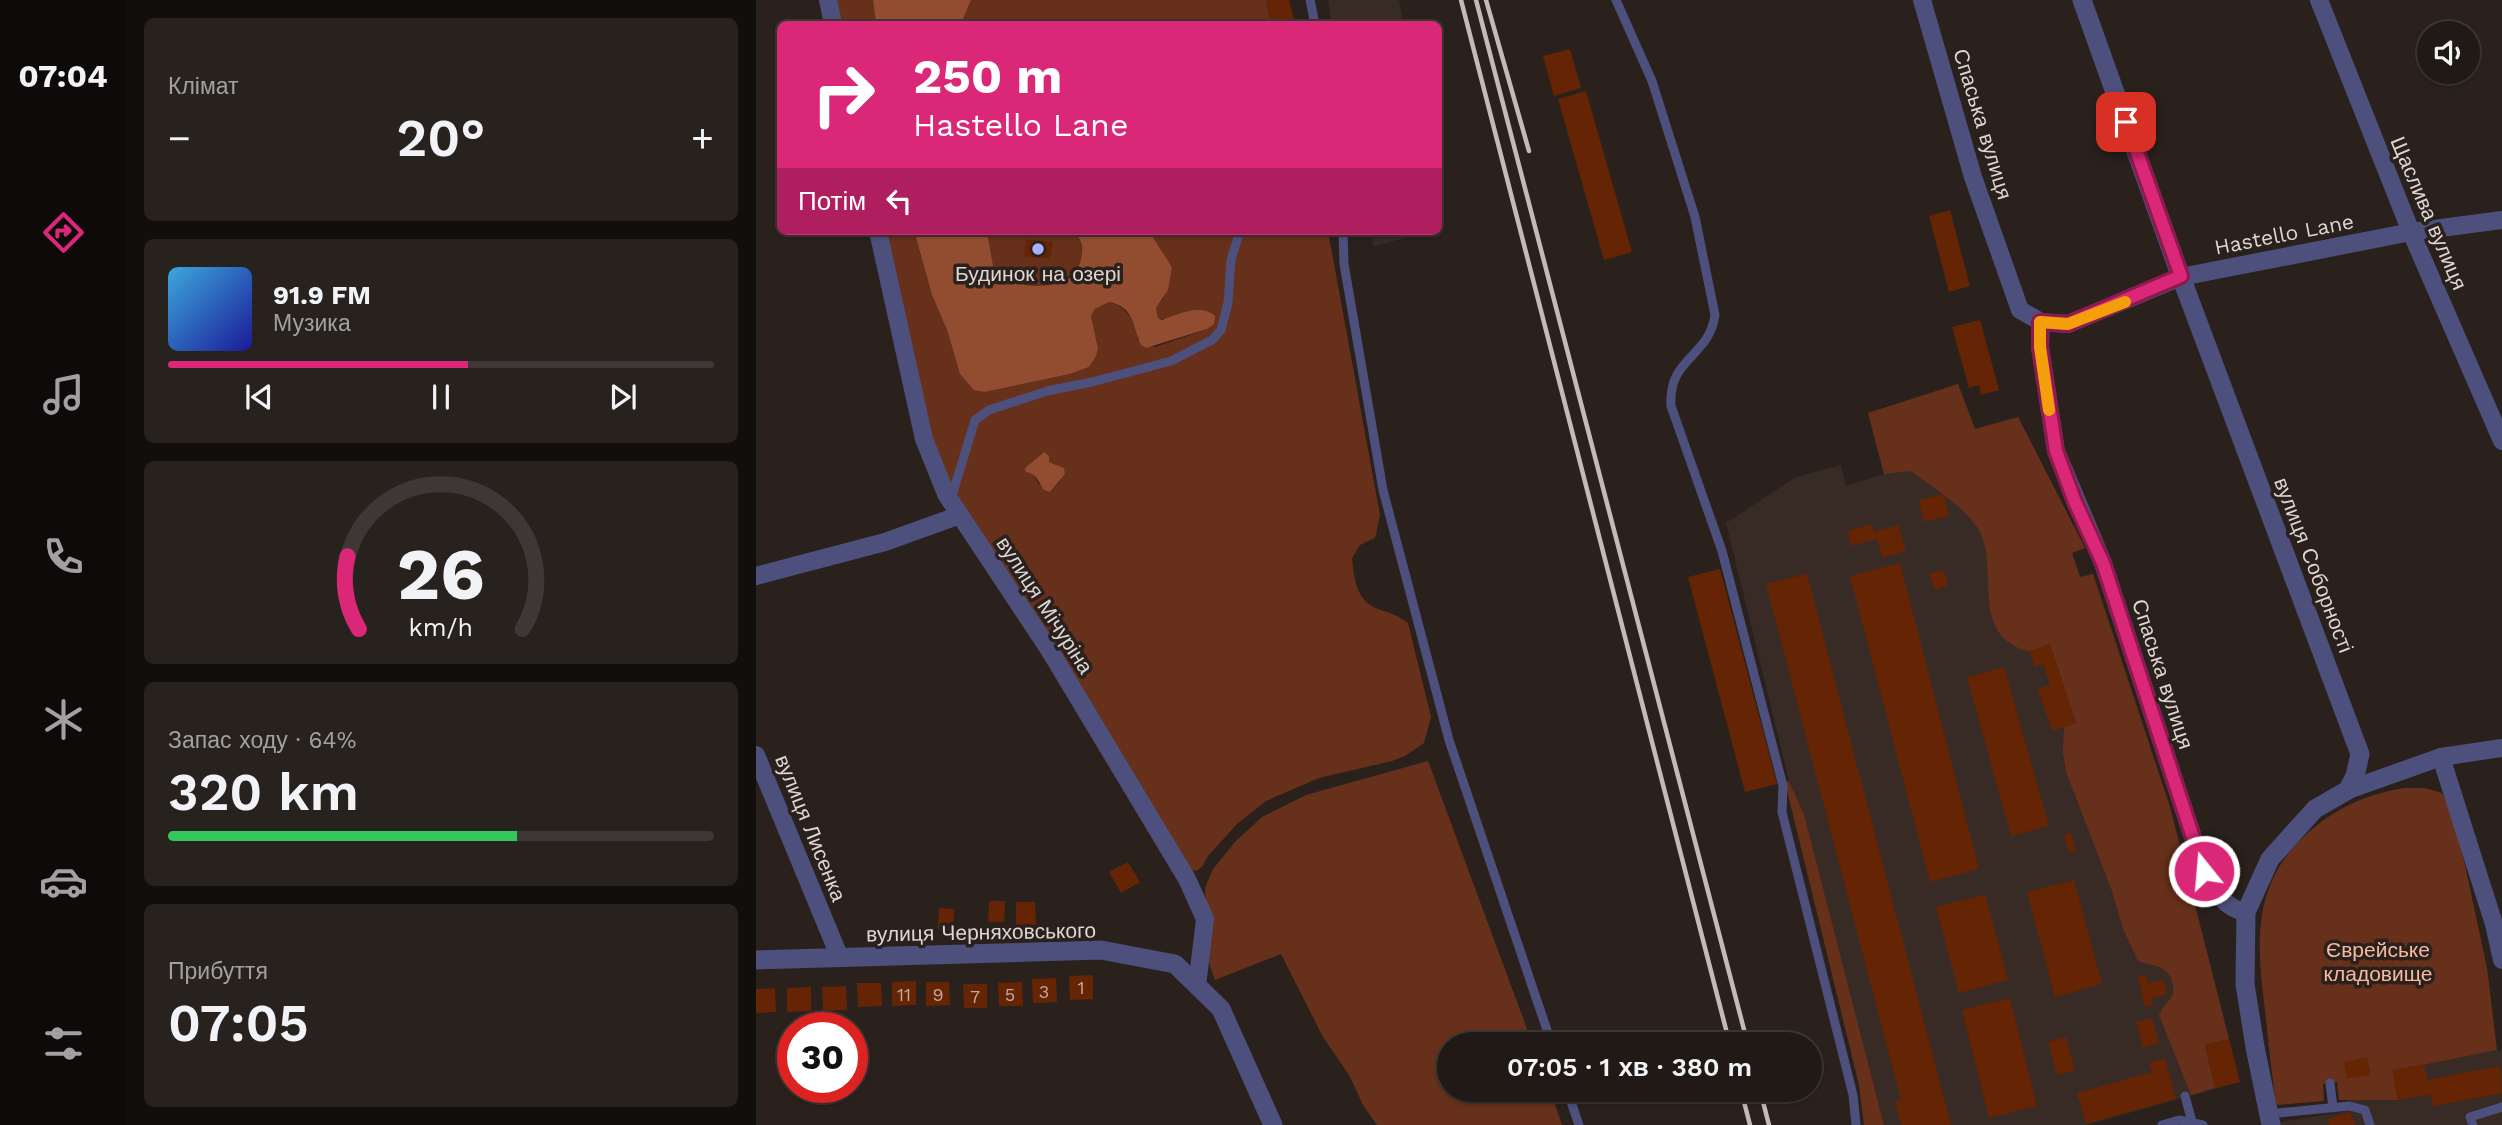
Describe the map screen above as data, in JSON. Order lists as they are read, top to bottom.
{
  "streets": {
    "street": [
      "Спаська вулиця",
      "Щаслива вулиця",
      "Hastello Lane",
      "вулиця Соборності",
      "вулиця Мічуріна",
      "вулиця Лисенка",
      "вулиця Черняховського"
    ]
  },
  "crossings": [
    ["Спаська вулиця", "Hastello Lane"],
    ["Щаслива вулиця", "Hastello Lane"],
    ["Hastello Lane", "вулиця Соборності"],
    ["вулиця Мічуріна", "вулиця Черняховського"],
    ["вулиця Лисенка", "вулиця Черняховського"]
  ],
  "parks": ["Єврейське кладовище"],
  "places": ["Будинок на озері"],
  "house_numbers": [
    "1",
    "3",
    "11",
    "9",
    "5",
    "7"
  ],
  "page": {
    "tabs": "07:04",
    "tile": [
      "Клімат",
      ["Запас ходу · 64%", "320 km"],
      ["Прибуття", "07:05"]
    ],
    "turn": ["250 m", "Hastello Lane"],
    "heat": ["−", "20°", "+"],
    "then": "Потім",
    "song": ["91.9 FM", "Музика"],
    "limit": "30",
    "trip": "07:05 · 1 хв · 380 m",
    "gauge": ["26", "km/h"]
  }
}
